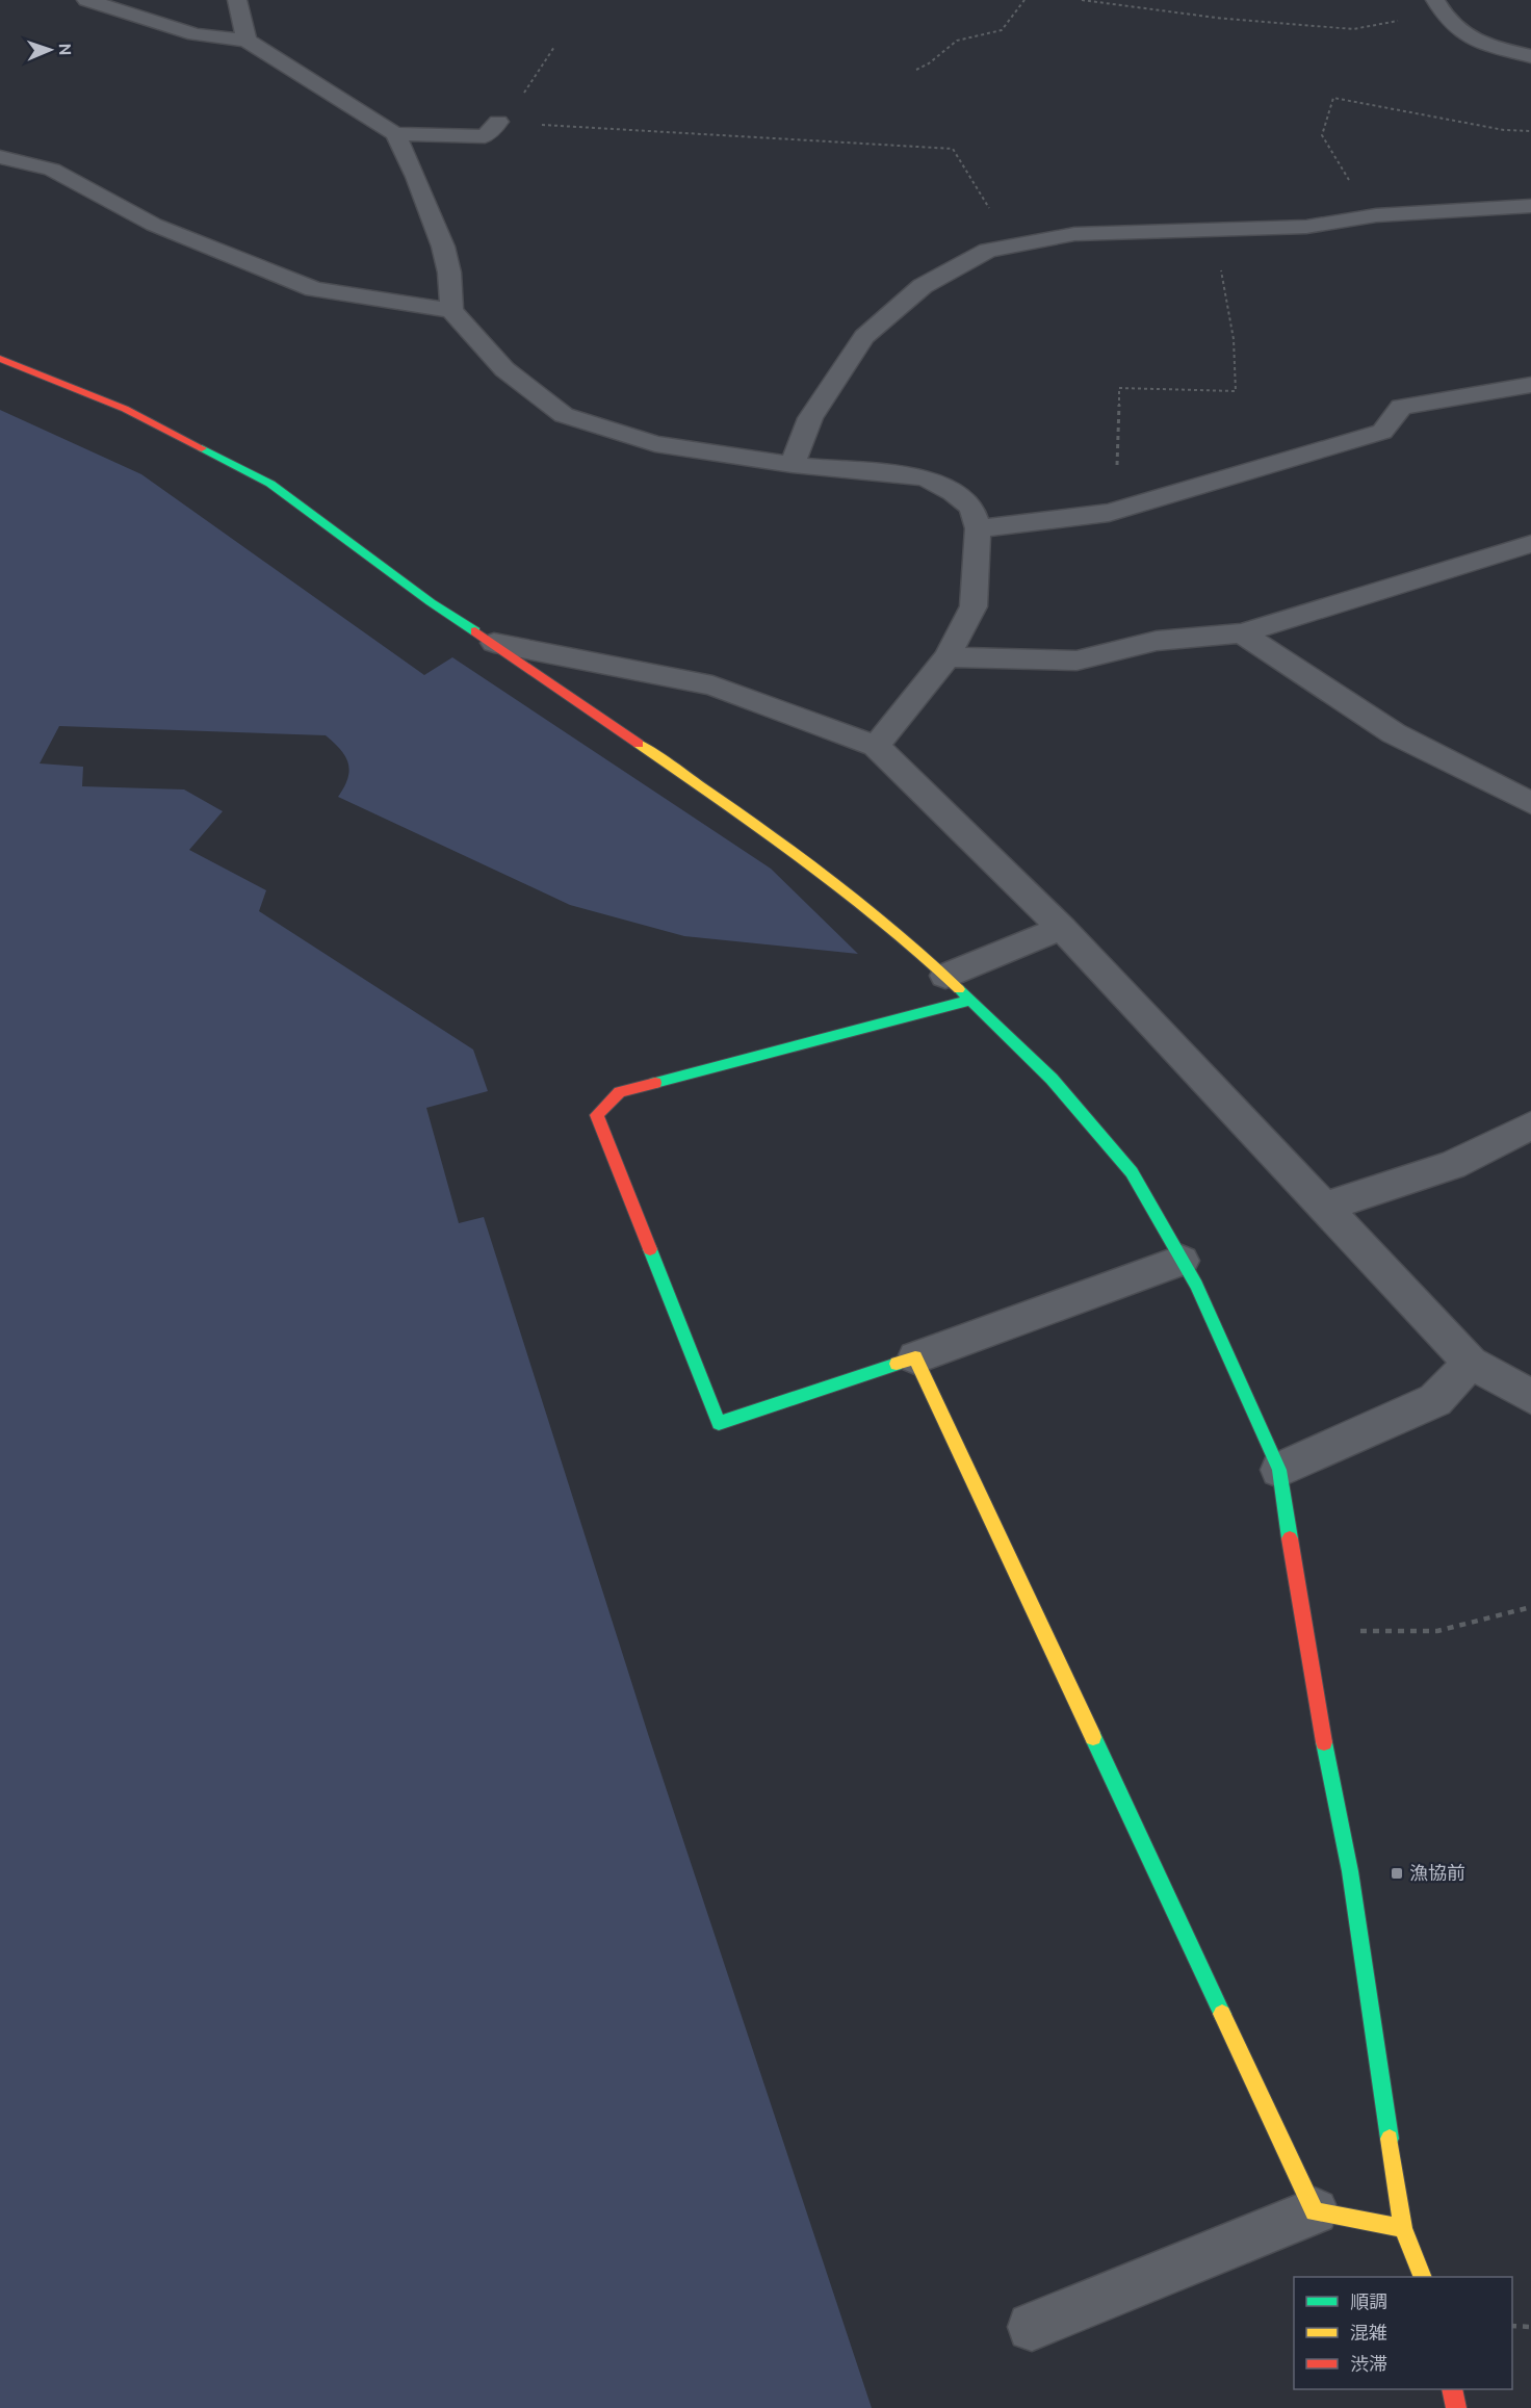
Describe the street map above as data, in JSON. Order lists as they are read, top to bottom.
{
  "places": {
    "transit": ["漁協前"]
  },
  "legend": ["順調", "混雑", "渋滞"],
  "north": "right"
}
